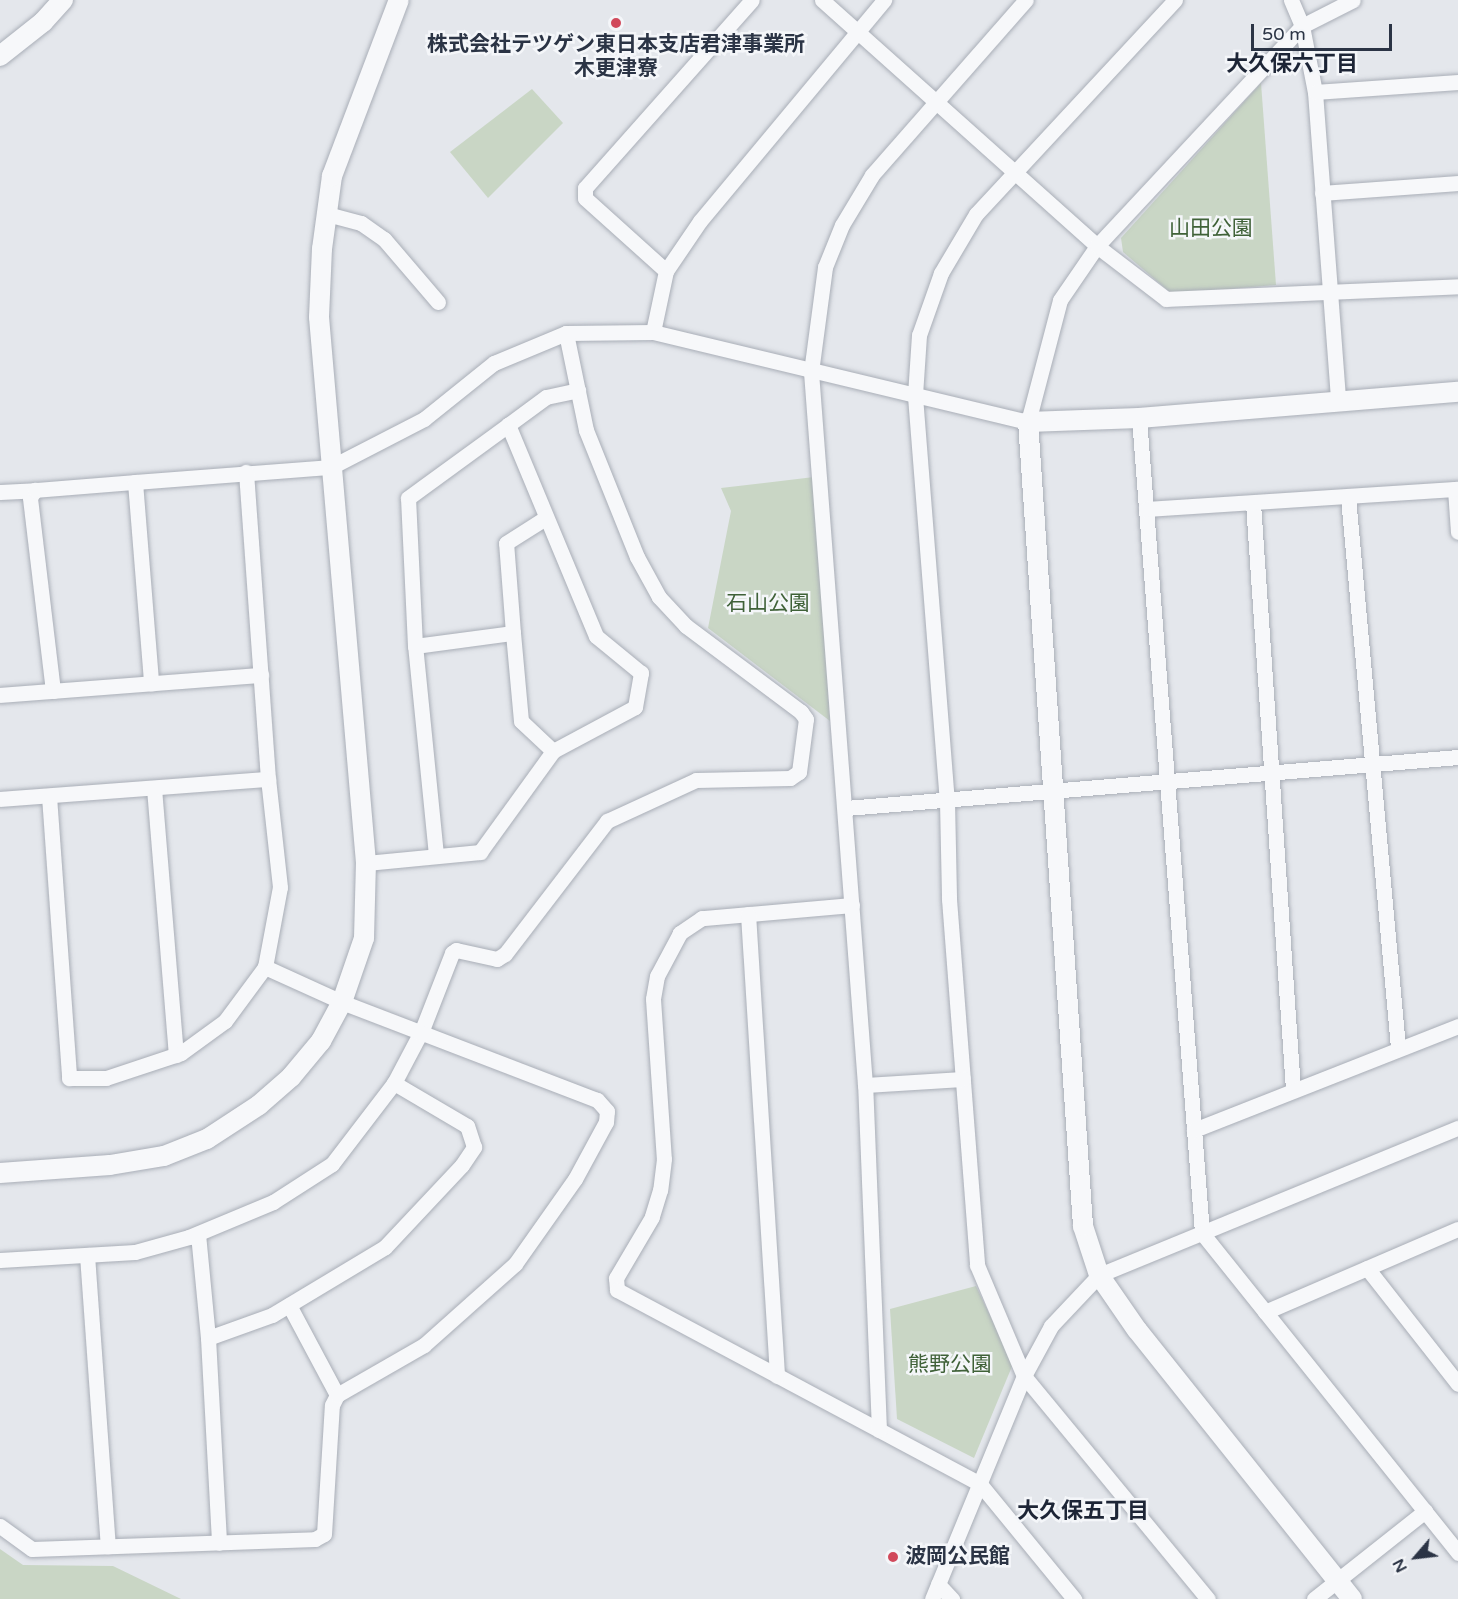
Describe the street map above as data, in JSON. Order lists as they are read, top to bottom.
{
  "districts": ["大久保六丁目", "大久保五丁目"],
  "parks": ["山田公園", "石山公園", "熊野公園"],
  "places": ["株式会社テツゲン東日本支店君津事業所 木更津寮", "波岡公民館"],
  "scale_bar": "50 m",
  "north": "bottom left"
}
